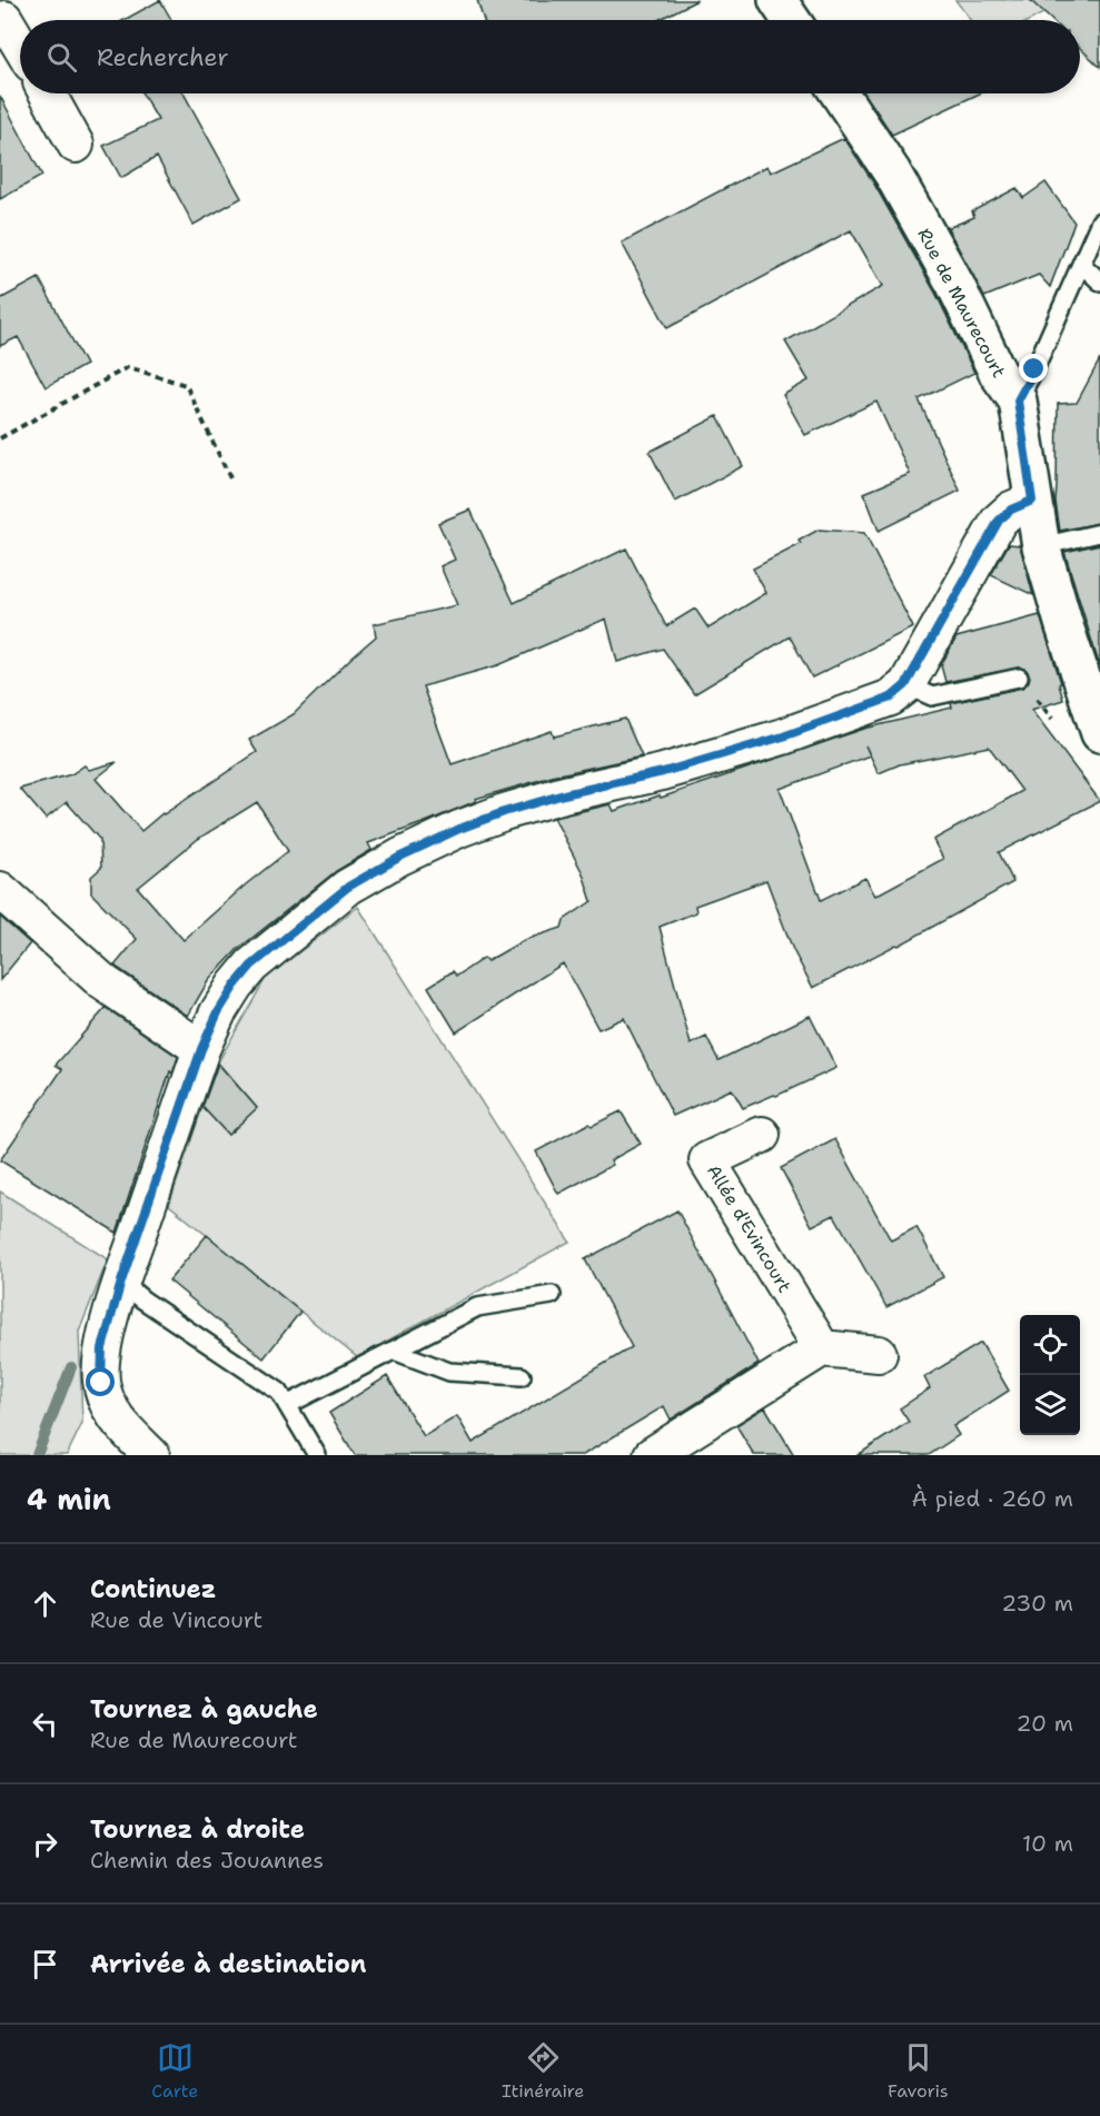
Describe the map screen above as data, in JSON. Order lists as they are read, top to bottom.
{
  "streets": {
    "main road": ["Rue de Maurecourt"],
    "street": ["Allée d'Evincourt"]
  },
  "page": {
    "search": "Rechercher",
    "heading": ["4 min", "À pied · 260 m"],
    "list": [
      ["Continuez", "Rue de Vincourt", "230 m"],
      ["Tournez à gauche", "Rue de Maurecourt", "20 m"],
      ["Tournez à droite", "Chemin des Jouannes", "10 m"],
      "Arrivée à destination"
    ],
    "nav": ["Carte", "Itinéraire", "Favoris"]
  }
}
